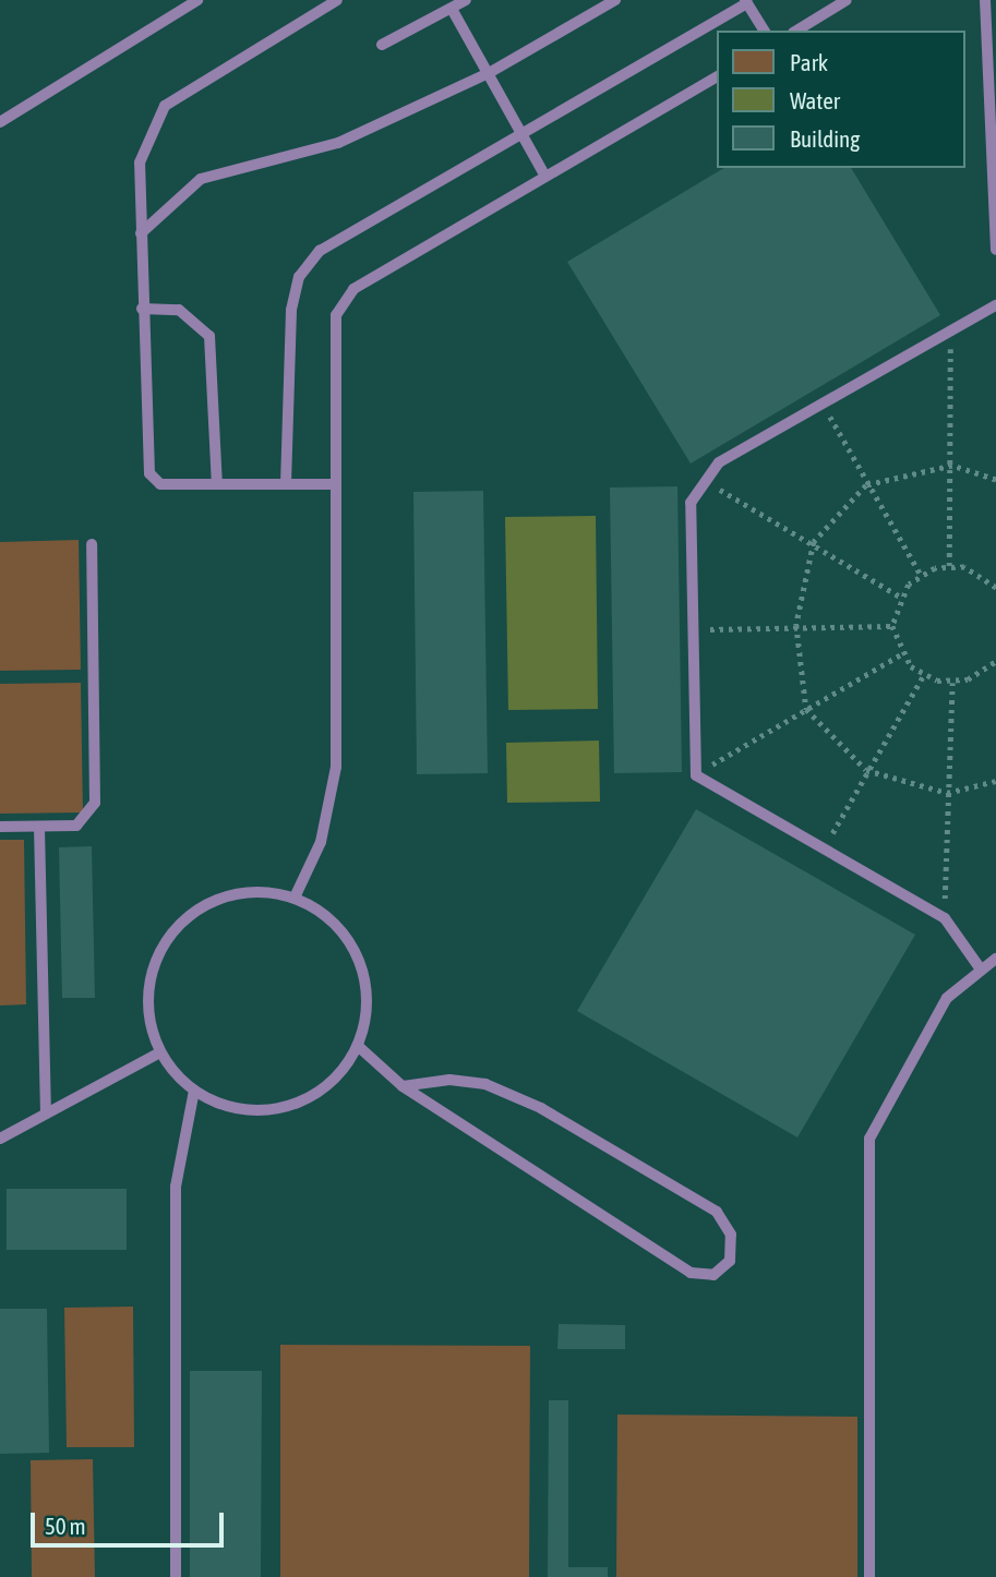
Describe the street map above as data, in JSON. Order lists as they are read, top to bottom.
{
  "legend": ["Park", "Water", "Building"],
  "scale_bar": "50 m"
}
